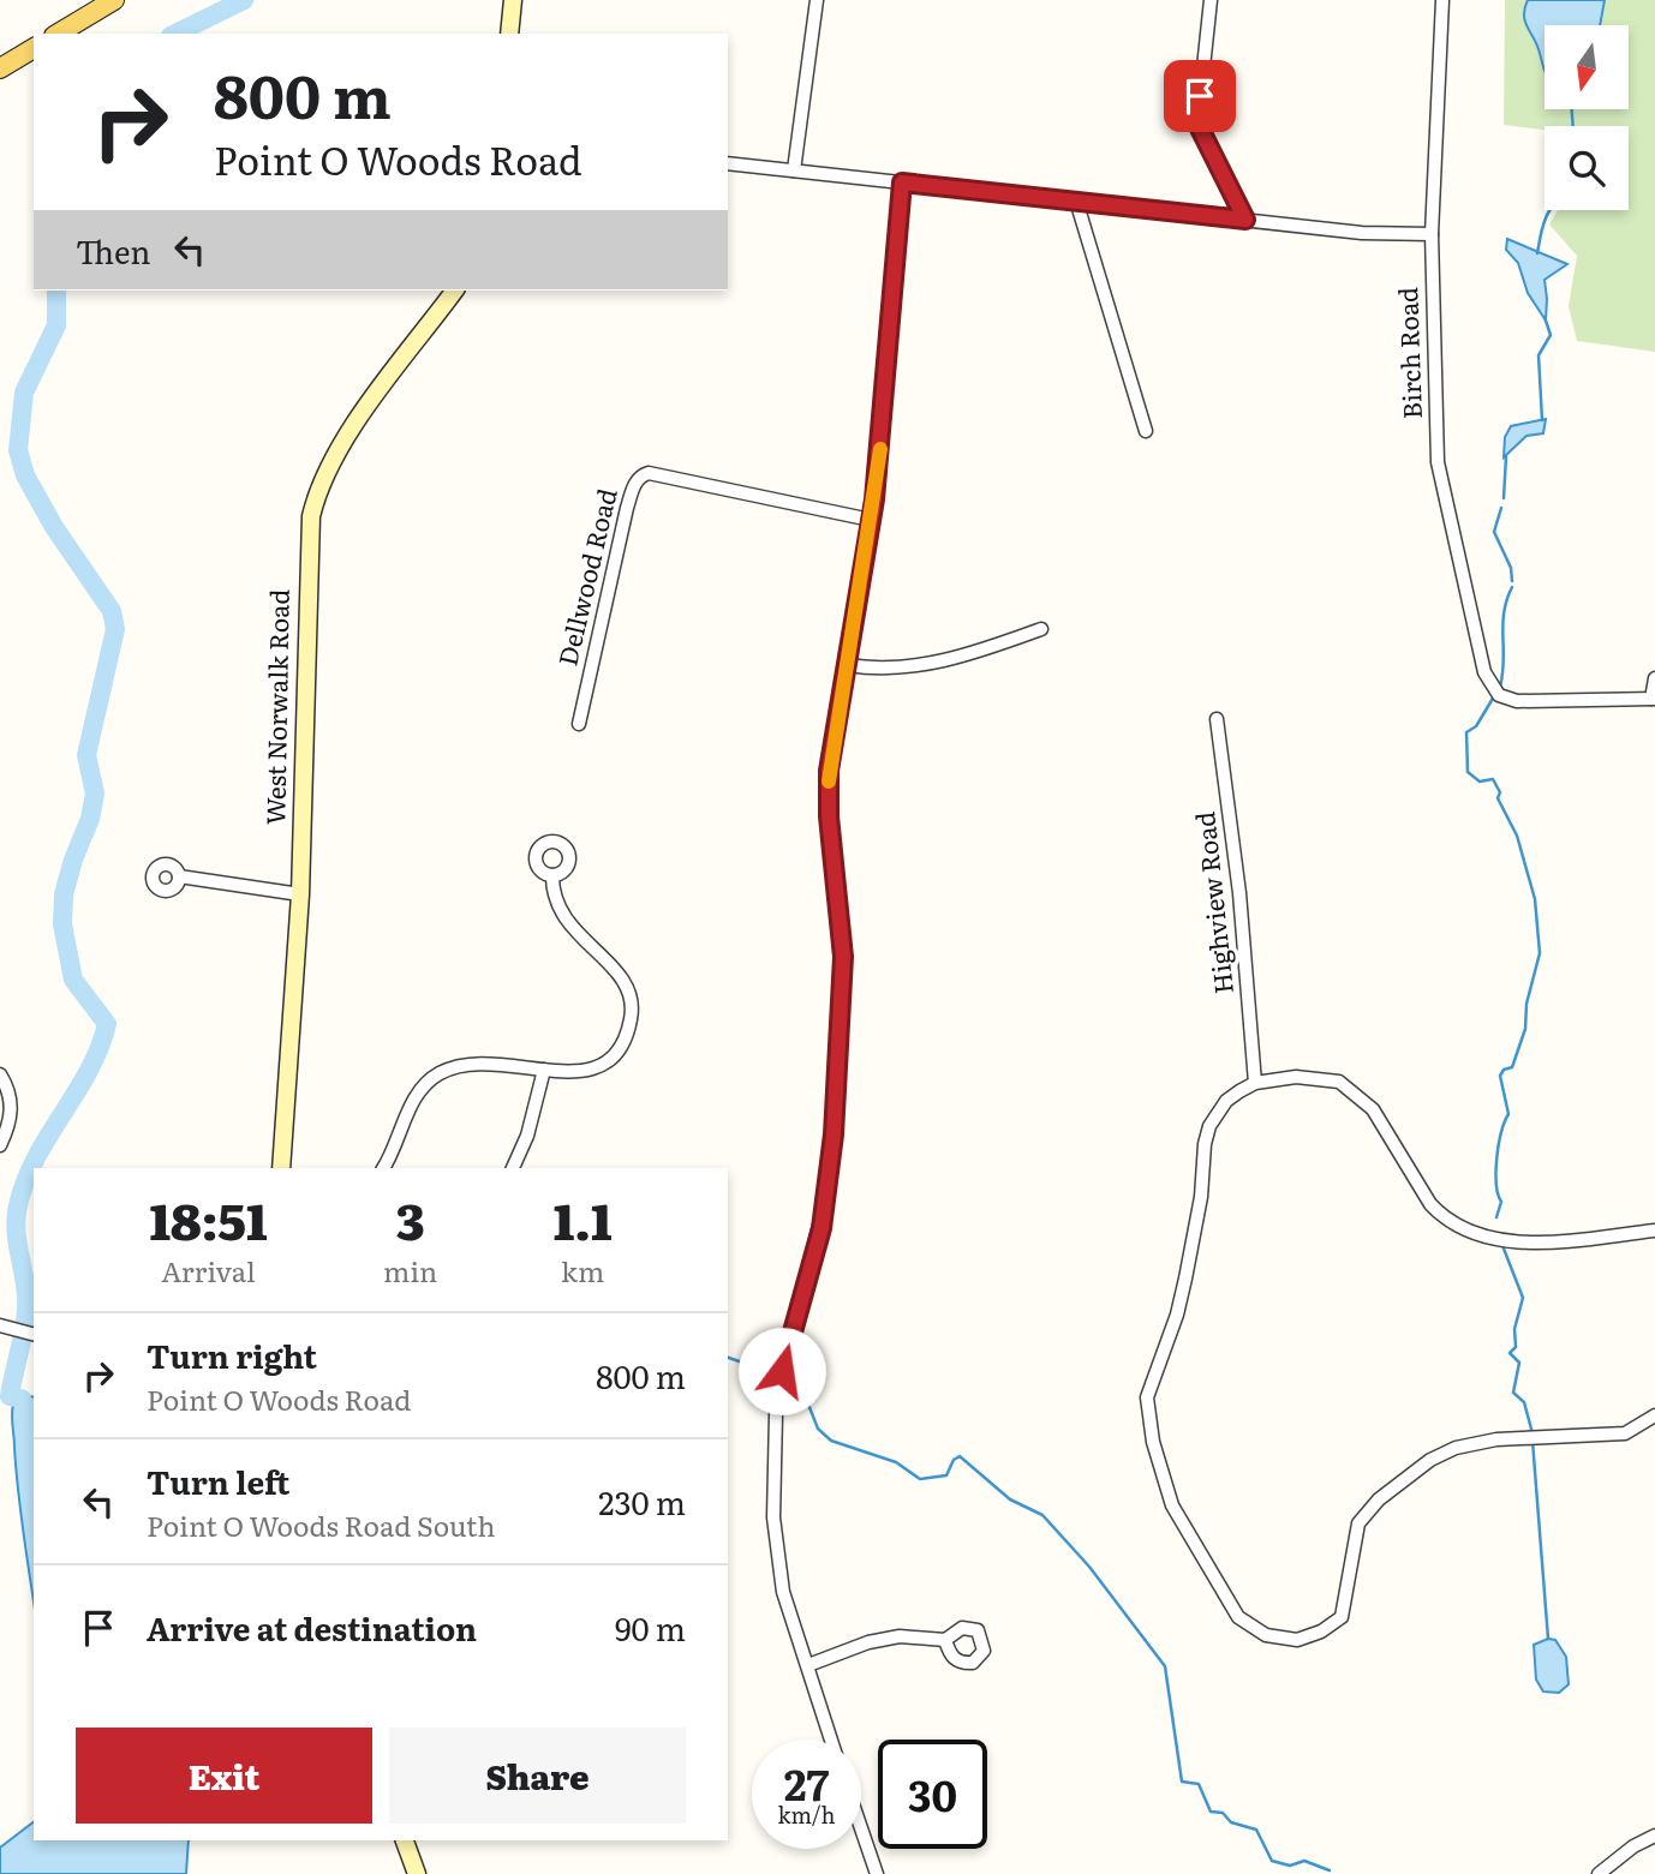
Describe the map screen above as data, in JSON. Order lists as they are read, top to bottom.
{
  "streets": {
    "main road": ["West Norwalk Road"],
    "street": ["Birch Road", "Dellwood Road", "Highview Road"]
  },
  "north": "bottom",
  "page": {
    "turn": ["800 m", "Point O Woods Road"],
    "then": "Then",
    "eta": [
      "18:51",
      "Arrival",
      "3",
      "min",
      "1.1",
      "km"
    ],
    "list": [
      {
        "name": "Turn right",
        "note": "Point O Woods Road",
        "value": "800 m"
      },
      {
        "name": "Turn left",
        "note": "Point O Woods Road South",
        "value": "230 m"
      },
      {
        "name": "Arrive at destination",
        "value": "90 m"
      }
    ],
    "buttons": ["Exit", "Share"],
    "speed": "27 km/h",
    "limit": "30"
  }
}
